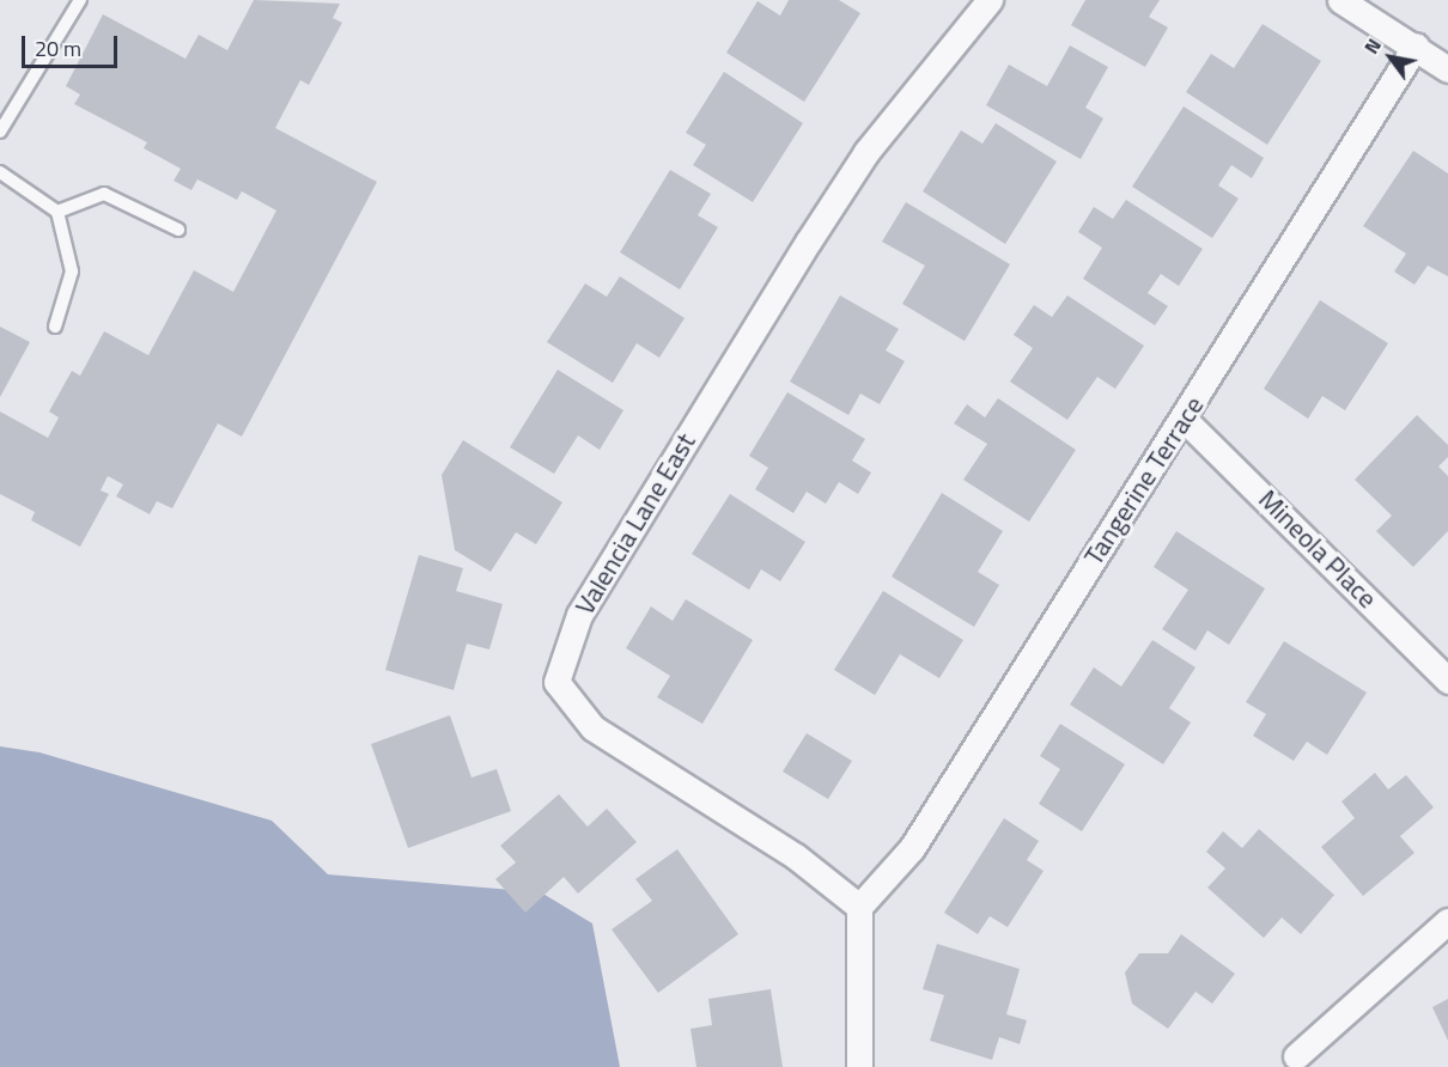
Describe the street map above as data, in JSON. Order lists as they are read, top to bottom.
{
  "streets": {
    "street": ["Tangerine Terrace", "Valencia Lane East", "Mineola Place"]
  },
  "crossings": [
    ["Tangerine Terrace", "Valencia Lane East"],
    ["Tangerine Terrace", "Mineola Place"]
  ],
  "scale_bar": "20 m",
  "north": "top left"
}
